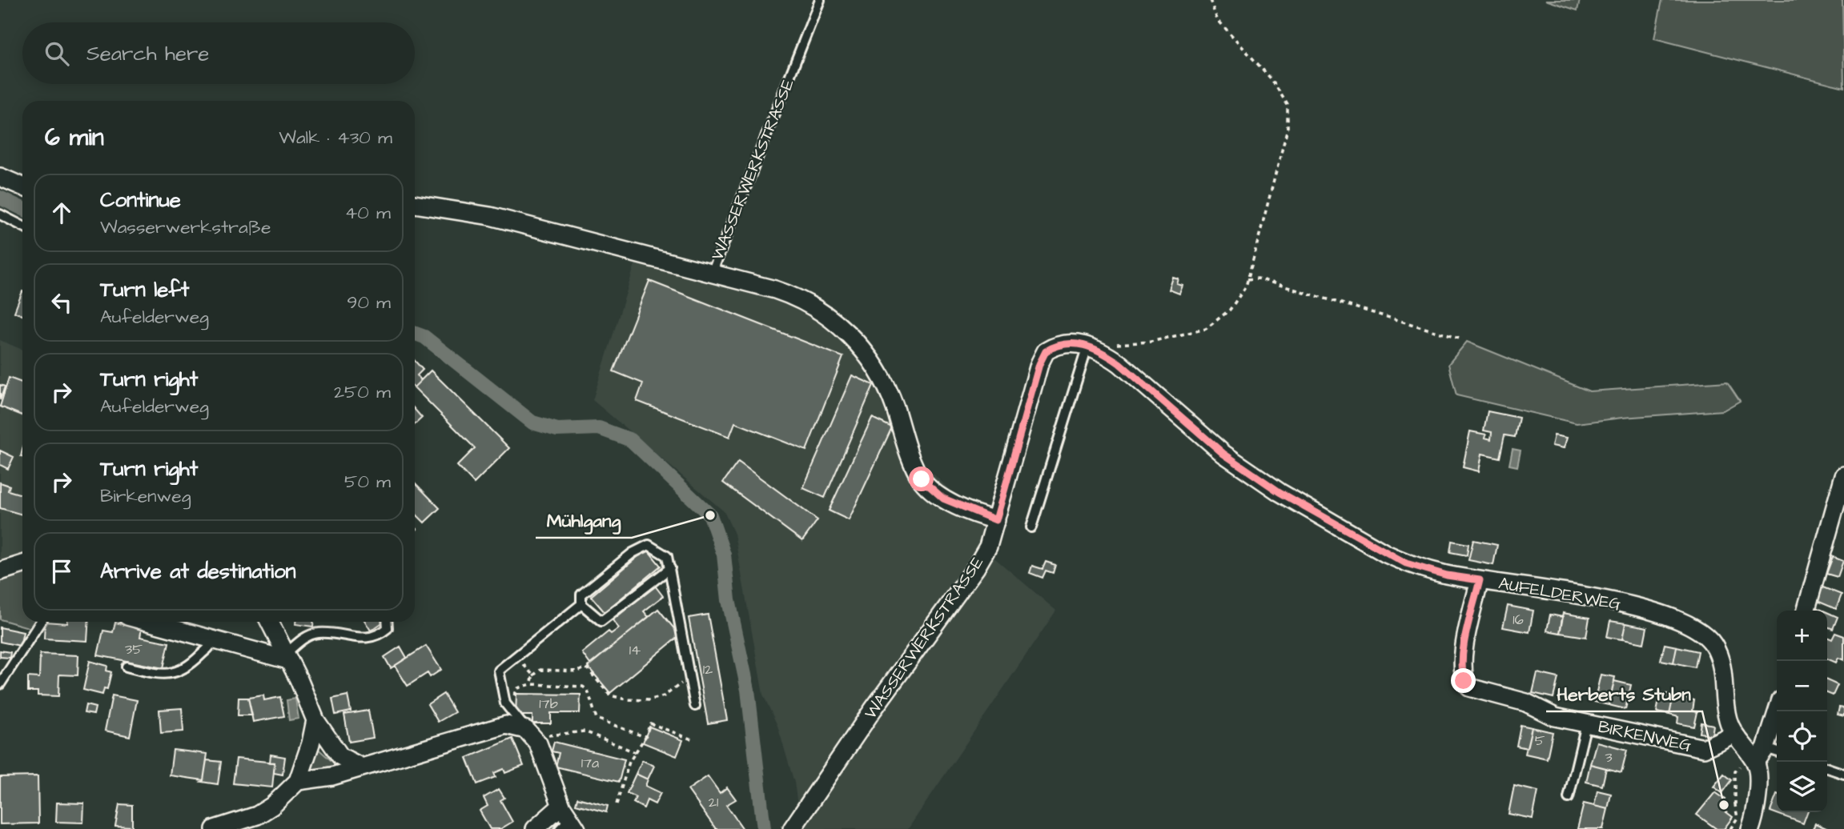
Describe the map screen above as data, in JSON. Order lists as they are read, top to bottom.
{
  "streets": {
    "street": ["WASSERWERKSTRASSE", "AUFELDERWEG", "BIRKENWEG"]
  },
  "crossings": [
    ["WASSERWERKSTRASSE", "AUFELDERWEG"],
    ["AUFELDERWEG", "BIRKENWEG"]
  ],
  "places": ["Mühlgang", "Herberts Stubn"],
  "house_numbers": [
    "16",
    "35",
    "14",
    "12",
    "17b",
    "5",
    "3",
    "17a",
    "21"
  ],
  "page": {
    "search": "Search here",
    "heading": ["6 min", "Walk · 430 m"],
    "list": [
      ["Continue", "Wasserwerkstraße", "40 m"],
      ["Turn left", "Aufelderweg", "90 m"],
      ["Turn right", "Aufelderweg", "250 m"],
      ["Turn right", "Birkenweg", "50 m"],
      "Arrive at destination"
    ],
    "map_buttons": ["+", "−"]
  }
}
